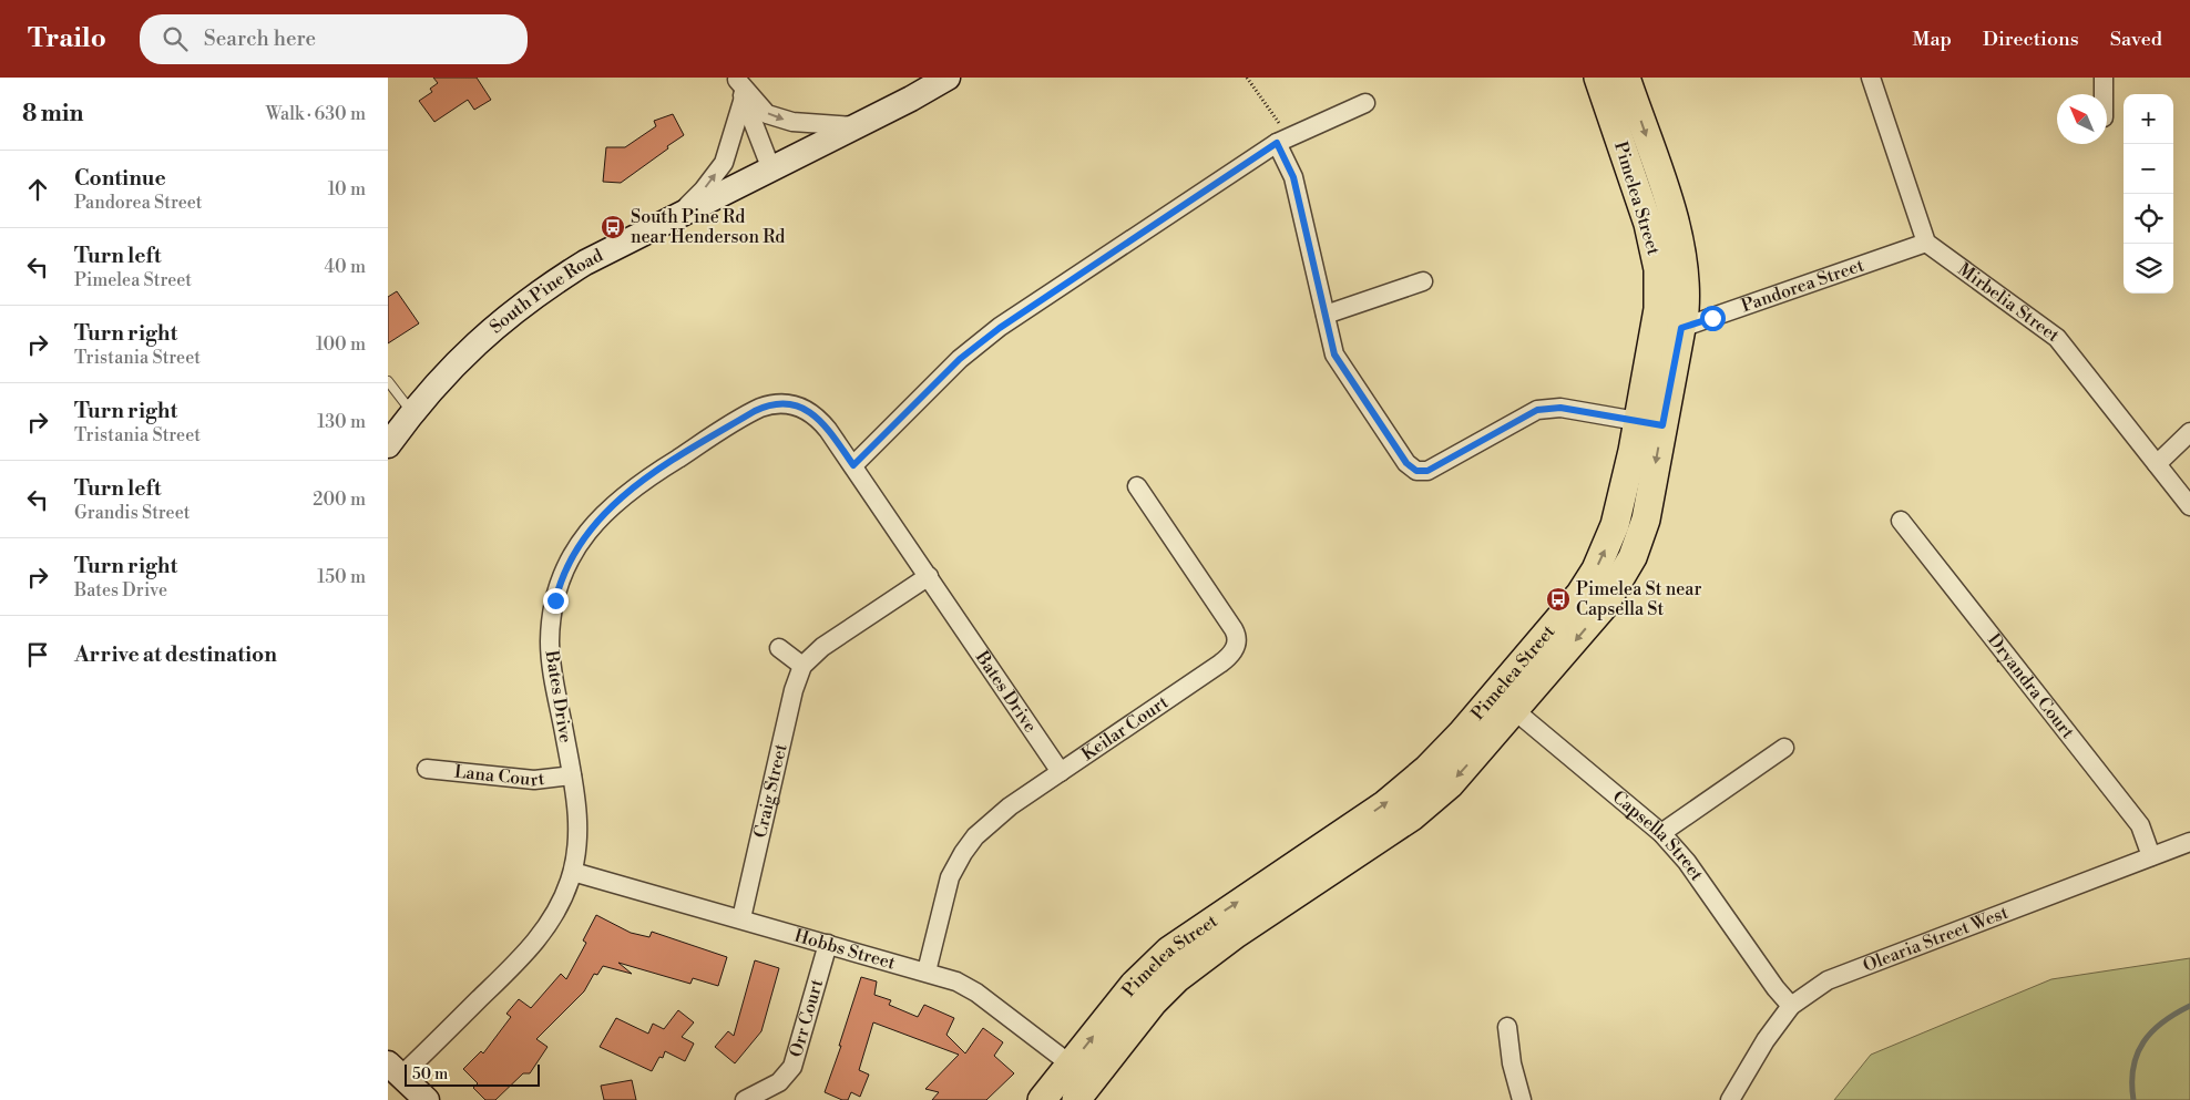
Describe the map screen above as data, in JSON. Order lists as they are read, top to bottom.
{
  "streets": {
    "main road": ["Pimelea Street"],
    "street": [
      "Pandorea Street",
      "South Pine Road",
      "Mirbelia Street",
      "Dryandra Court",
      "Bates Drive",
      "Keilar Court",
      "Lana Court",
      "Craig Street",
      "Capsella Street",
      "Olearia Street West",
      "Hobbs Street",
      "Orr Court"
    ]
  },
  "crossings": [
    ["Pimelea Street", "Pandorea Street"],
    ["Pimelea Street", "Capsella Street"],
    ["Pimelea Street", "Hobbs Street"],
    ["Pandorea Street", "Mirbelia Street"],
    ["Dryandra Court", "Olearia Street West"],
    ["Bates Drive", "Keilar Court"],
    ["Bates Drive", "Lana Court"],
    ["Bates Drive", "Craig Street"],
    ["Bates Drive", "Hobbs Street"],
    ["Keilar Court", "Hobbs Street"],
    ["Craig Street", "Hobbs Street"],
    ["Capsella Street", "Olearia Street West"],
    ["Hobbs Street", "Orr Court"]
  ],
  "places": {
    "bus stop": ["South Pine Rd near Henderson Rd", "Pimelea St near Capsella St"]
  },
  "scale_bar": "50 m",
  "north": "top left",
  "page": {
    "header": "Trailo",
    "search": "Search here",
    "nav": ["Map", "Directions", "Saved"],
    "heading": ["8 min", "Walk · 630 m"],
    "map_buttons": ["+", "−"],
    "list": [
      ["Continue", "Pandorea Street", "10 m"],
      ["Turn left", "Pimelea Street", "40 m"],
      ["Turn right", "Tristania Street", "100 m"],
      ["Turn right", "Tristania Street", "130 m"],
      ["Turn left", "Grandis Street", "200 m"],
      ["Turn right", "Bates Drive", "150 m"],
      "Arrive at destination"
    ],
    "scale": "50 m"
  }
}
